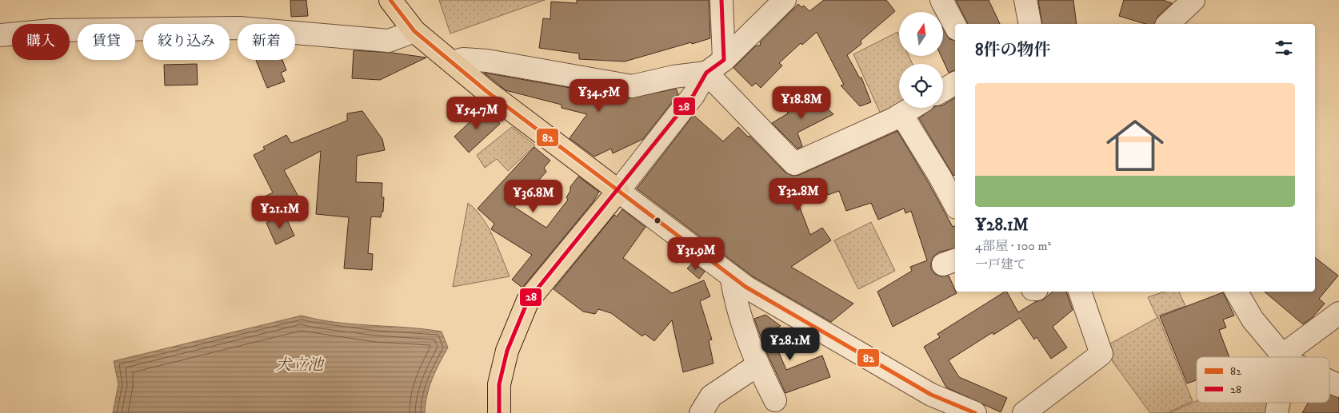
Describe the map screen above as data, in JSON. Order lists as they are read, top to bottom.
{
  "water": ["犬立池"],
  "lines": ["transit line 82", "transit line 28"],
  "legend": ["82", "28"],
  "north": "top",
  "page": {
    "chip": [
      "購入",
      "賃貸",
      "絞り込み",
      "新着"
    ],
    "heading": "8件の物件",
    "list": [
      {
        "name": "¥28.1M",
        "note": "4部屋 · 100 m² · 一戸建て"
      }
    ],
    "price": [
      "¥34.5M",
      "¥18.8M",
      "¥54.7M",
      "¥32.8M",
      "¥36.8M",
      "¥21.1M",
      "¥31.9M",
      "¥28.1M"
    ]
  }
}
